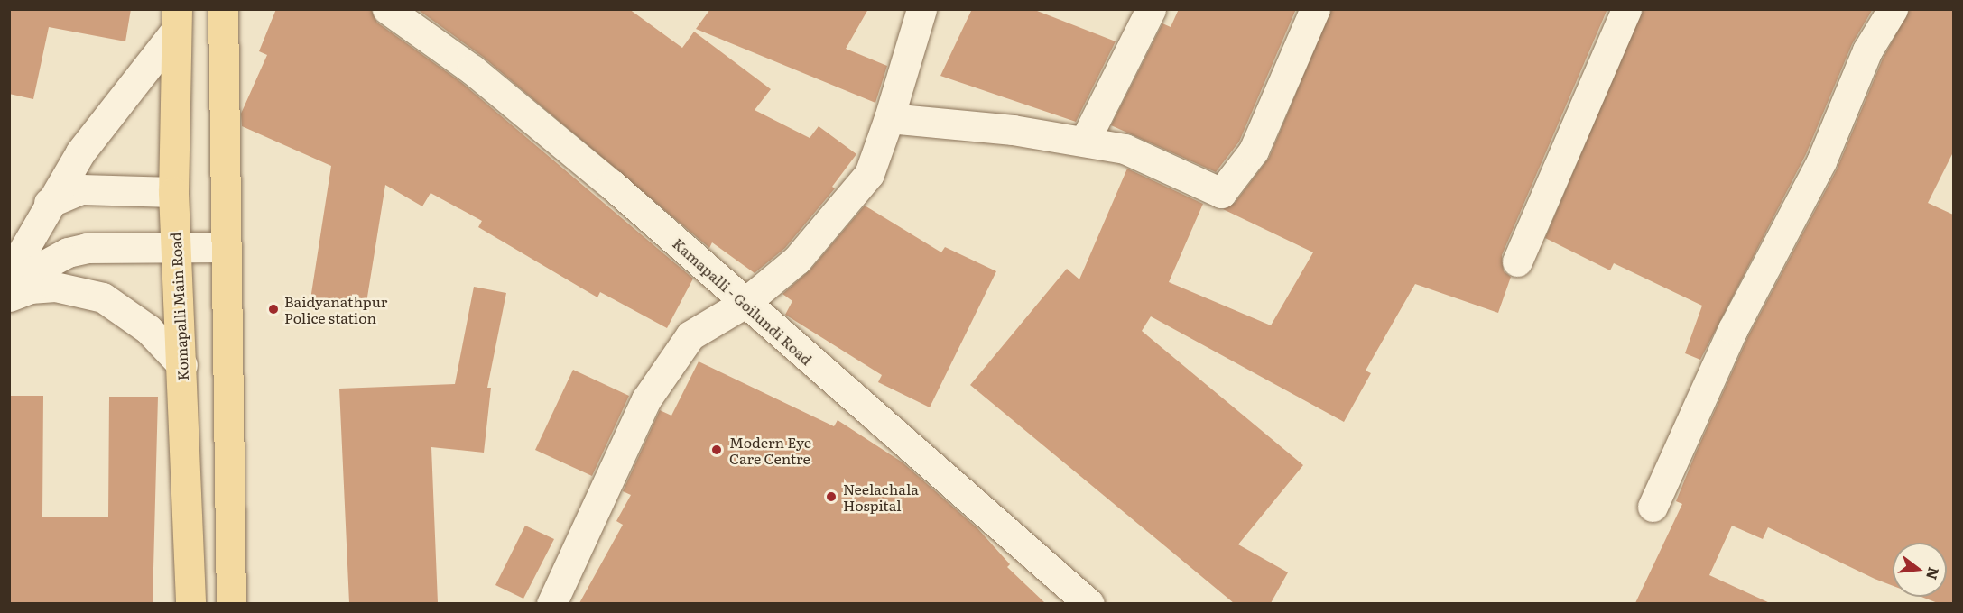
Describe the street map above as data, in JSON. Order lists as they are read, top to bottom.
{
  "streets": {
    "main road": ["Komapalli Main Road"],
    "street": ["Kamapalli - Goilundi Road"]
  },
  "places": ["Baidyanathpur Police station", "Modern Eye Care Centre", "Neelachala Hospital"],
  "north": "right"
}
